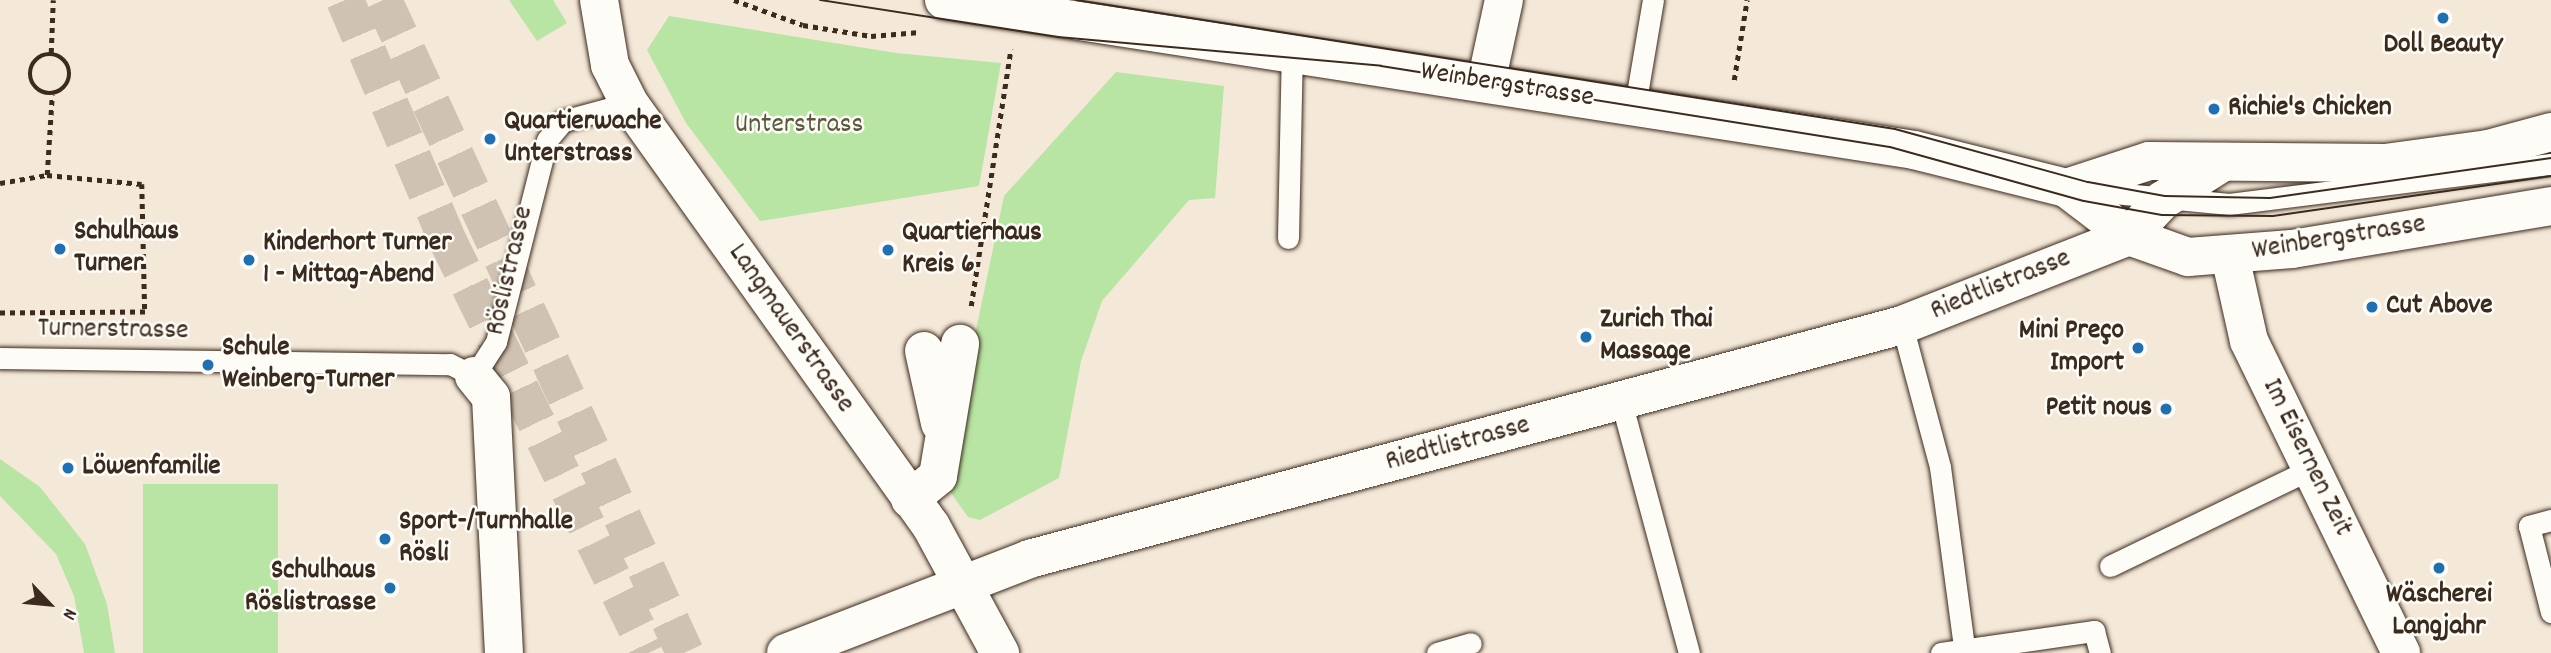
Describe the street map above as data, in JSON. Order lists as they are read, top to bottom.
{
  "streets": {
    "street": [
      "Weinbergstrasse",
      "Riedtlistrasse",
      "Langmauerstrasse",
      "Im Eisernen Zeit"
    ],
    "lane": ["Röslistrasse", "Turnerstrasse"]
  },
  "crossings": [
    ["Weinbergstrasse", "Riedtlistrasse"],
    ["Weinbergstrasse", "Im Eisernen Zeit"],
    ["Röslistrasse", "Langmauerstrasse"],
    ["Röslistrasse", "Turnerstrasse"],
    ["Riedtlistrasse", "Langmauerstrasse"]
  ],
  "parks": ["Unterstrass"],
  "places": [
    "Doll Beauty",
    "Richie's Chicken",
    "Quartierwache Unterstrass",
    "Schulhaus Turner",
    "Quartierhaus Kreis 6",
    "Kinderhort Turner 1 - Mittag-Abend",
    "Cut Above",
    "Zurich Thai Massage",
    "Mini Preço Import",
    "Schule Weinberg-Turner",
    "Petit nous",
    "Löwenfamilie",
    "Sport-/Turnhalle Rösli",
    "Wäscherei Langjahr",
    "Schulhaus Röslistrasse"
  ],
  "north": "bottom right"
}
